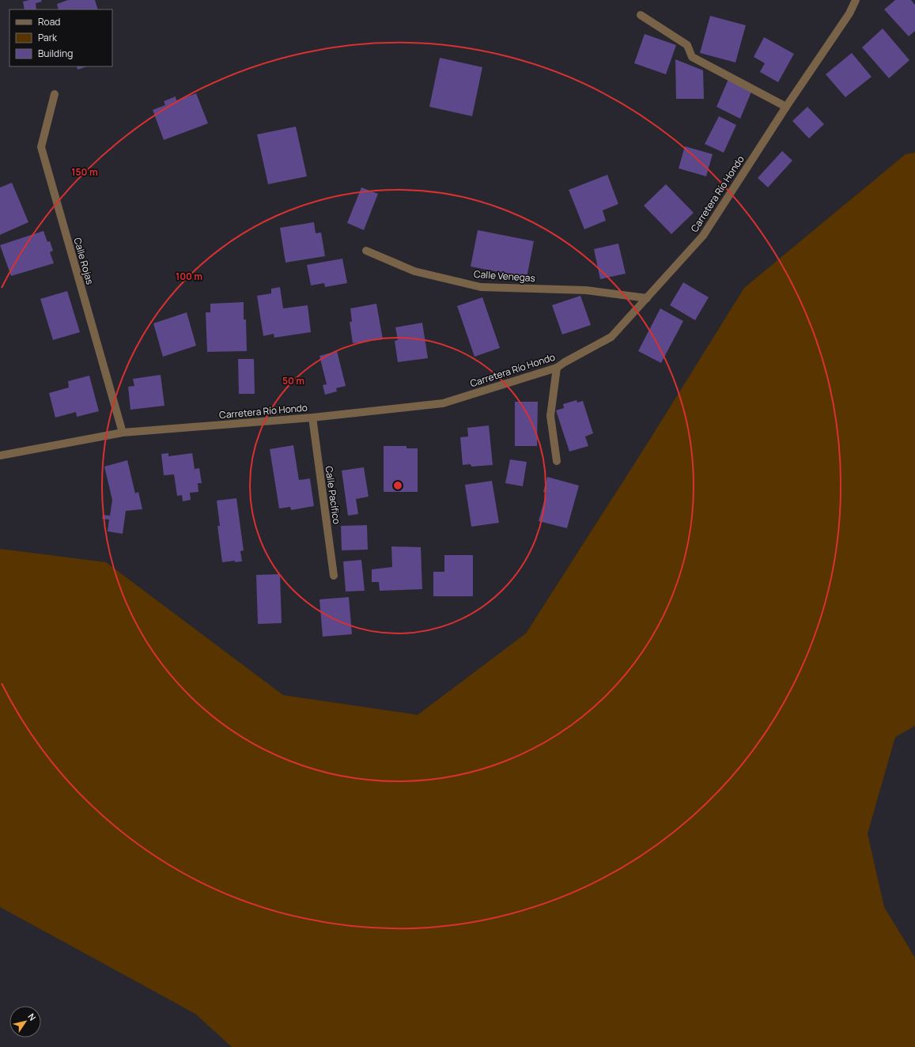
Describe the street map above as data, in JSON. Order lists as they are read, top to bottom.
{
  "streets": {
    "street": [
      "Carretera Río Hondo",
      "Calle Rojas",
      "Calle Venegas",
      "Calle Pacífico"
    ]
  },
  "crossings": [
    ["Carretera Río Hondo", "Calle Rojas"],
    ["Carretera Río Hondo", "Calle Venegas"],
    ["Carretera Río Hondo", "Calle Pacífico"]
  ],
  "legend": ["Road", "Park", "Building"],
  "north": "top right",
  "rings": ["150 m", "100 m", "50 m"]
}
